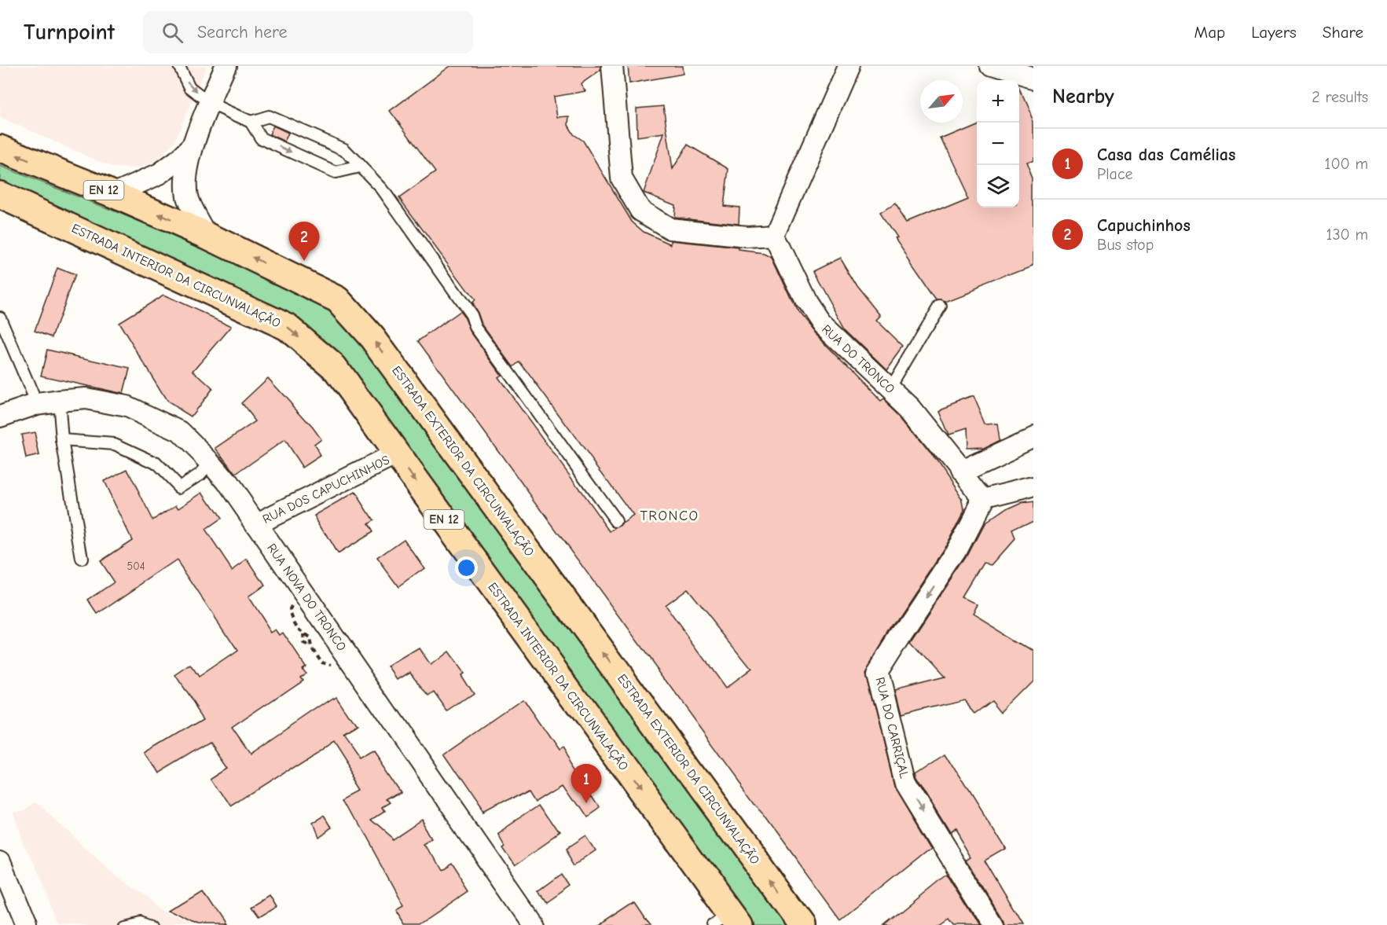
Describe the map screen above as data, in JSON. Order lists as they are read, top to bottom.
{
  "streets": {
    "main road": ["EN 12", "ESTRADA INTERIOR DA CIRCUNVALAÇÃO", "ESTRADA EXTERIOR DA CIRCUNVALAÇÃO"],
    "street": [
      "RUA DO TRONCO",
      "RUA DOS CAPUCHINHOS",
      "RUA NOVA DO TRONCO",
      "RUA DO CARRIÇAL"
    ]
  },
  "crossings": [
    ["ESTRADA INTERIOR DA CIRCUNVALAÇÃO", "RUA DOS CAPUCHINHOS"],
    ["RUA DO TRONCO", "RUA DO CARRIÇAL"],
    ["RUA DOS CAPUCHINHOS", "RUA NOVA DO TRONCO"]
  ],
  "one_way": ["ESTRADA INTERIOR DA CIRCUNVALAÇÃO", "ESTRADA EXTERIOR DA CIRCUNVALAÇÃO", "RUA DO CARRIÇAL"],
  "districts": ["TRONCO"],
  "house_numbers": ["504"],
  "north": "top right",
  "page": {
    "header": "Turnpoint",
    "search": "Search here",
    "nav": ["Map", "Layers", "Share"],
    "heading": ["Nearby", "2 results"],
    "map_buttons": ["+", "−"],
    "list": [
      {
        "mark": "1",
        "name": "Casa das Camélias",
        "note": "Place",
        "value": "100 m"
      },
      {
        "mark": "2",
        "name": "Capuchinhos",
        "note": "Bus stop",
        "value": "130 m"
      }
    ],
    "pins": ["2", "1"]
  }
}
